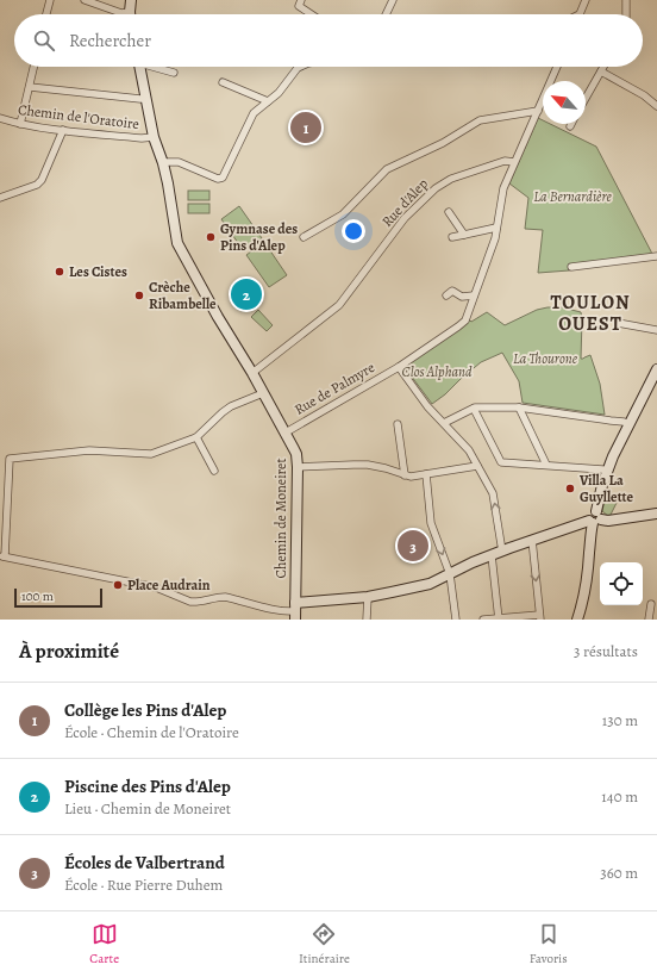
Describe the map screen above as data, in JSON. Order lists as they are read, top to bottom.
{
  "streets": {
    "main road": ["Chemin de Moneiret"],
    "street": ["Chemin de l'Oratoire", "Rue d'Alep", "Rue de Palmyre"]
  },
  "crossings": [
    ["Chemin de l'Oratoire", "Chemin de Moneiret"],
    ["Rue d'Alep", "Rue de Palmyre"],
    ["Rue d'Alep", "Chemin de Moneiret"],
    ["Rue de Palmyre", "Chemin de Moneiret"]
  ],
  "districts": ["TOULON OUEST"],
  "parks": ["La Bernardière", "La Thourone", "Clos Alphand"],
  "places": [
    "Gymnase des Pins d'Alep",
    "Les Cistes",
    "Crèche Ribambelle",
    "Villa La Guyllette",
    "Place Audrain"
  ],
  "scale_bar": "100 m",
  "north": "top left",
  "page": {
    "search": "Rechercher",
    "pins": ["1", "2", "3"],
    "scale": "100 m",
    "heading": ["À proximité", "3 résultats"],
    "list": [
      {
        "mark": "1",
        "name": "Collège les Pins d'Alep",
        "note": "École · Chemin de l'Oratoire",
        "value": "130 m"
      },
      {
        "mark": "2",
        "name": "Piscine des Pins d'Alep",
        "note": "Lieu · Chemin de Moneiret",
        "value": "140 m"
      },
      {
        "mark": "3",
        "name": "Écoles de Valbertrand",
        "note": "École · Rue Pierre Duhem",
        "value": "360 m"
      }
    ],
    "nav": ["Carte", "Itinéraire", "Favoris"]
  }
}
